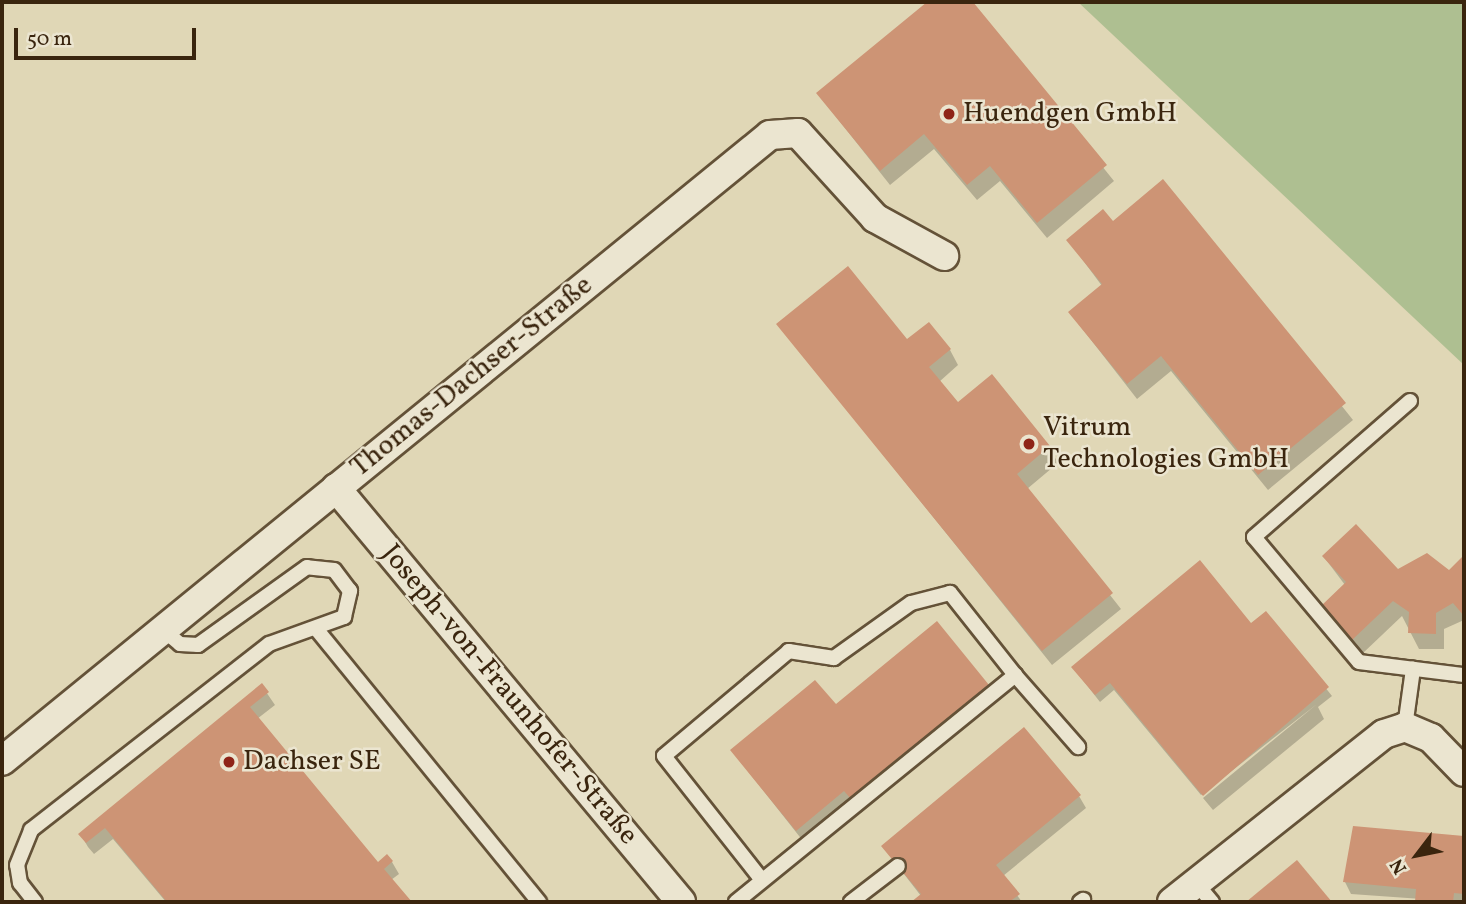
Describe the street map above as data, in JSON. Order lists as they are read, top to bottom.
{
  "streets": {
    "street": ["Thomas-Dachser-Straße", "Joseph-von-Fraunhofer-Straße"]
  },
  "crossings": [
    ["Thomas-Dachser-Straße", "Joseph-von-Fraunhofer-Straße"]
  ],
  "places": ["Huendgen GmbH", "Vitrum Technologies GmbH", "Dachser SE"],
  "scale_bar": "50 m",
  "north": "bottom left"
}
